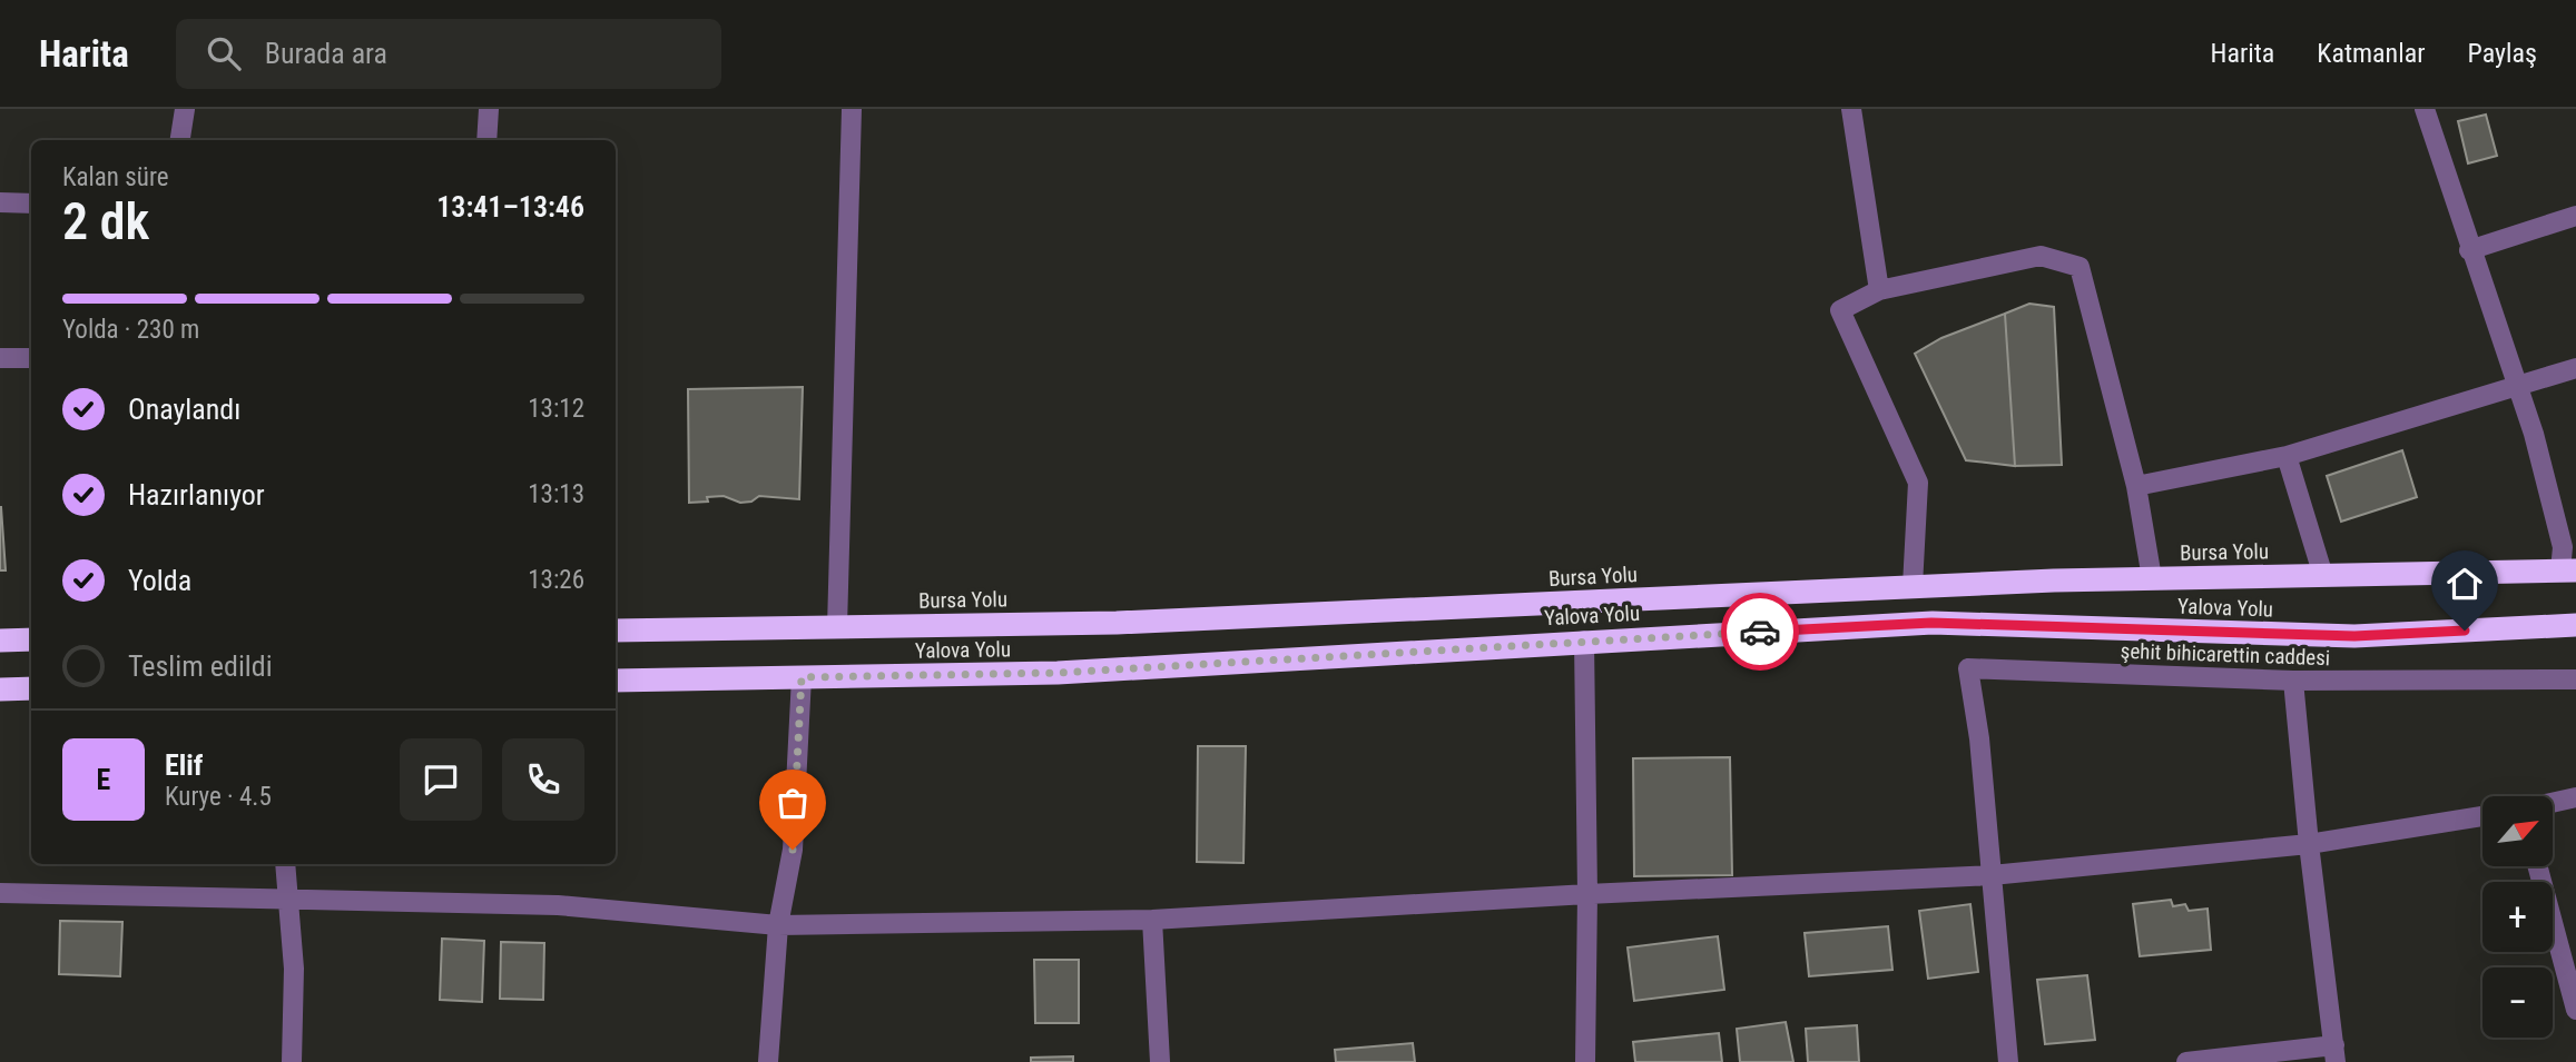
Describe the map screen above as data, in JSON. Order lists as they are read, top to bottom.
{
  "streets": {
    "highway": ["Bursa Yolu", "Yalova Yolu"],
    "street": ["şehit bihicarettin caddesi"]
  },
  "north": "top right",
  "page": {
    "header": "Harita",
    "search": "Burada ara",
    "nav": ["Harita", "Katmanlar", "Paylaş"],
    "heading": ["2 dk", "Kalan süre", "13:41–13:46"],
    "panel": ["Elif", "Kurye · 4.5"],
    "bar": "Yolda · 230 m",
    "list": [
      ["Onaylandı", "13:12"],
      ["Hazırlanıyor", "13:13"],
      ["Yolda", "13:26"],
      "Teslim edildi"
    ],
    "round": "E",
    "map_buttons": ["+", "−"]
  }
}
